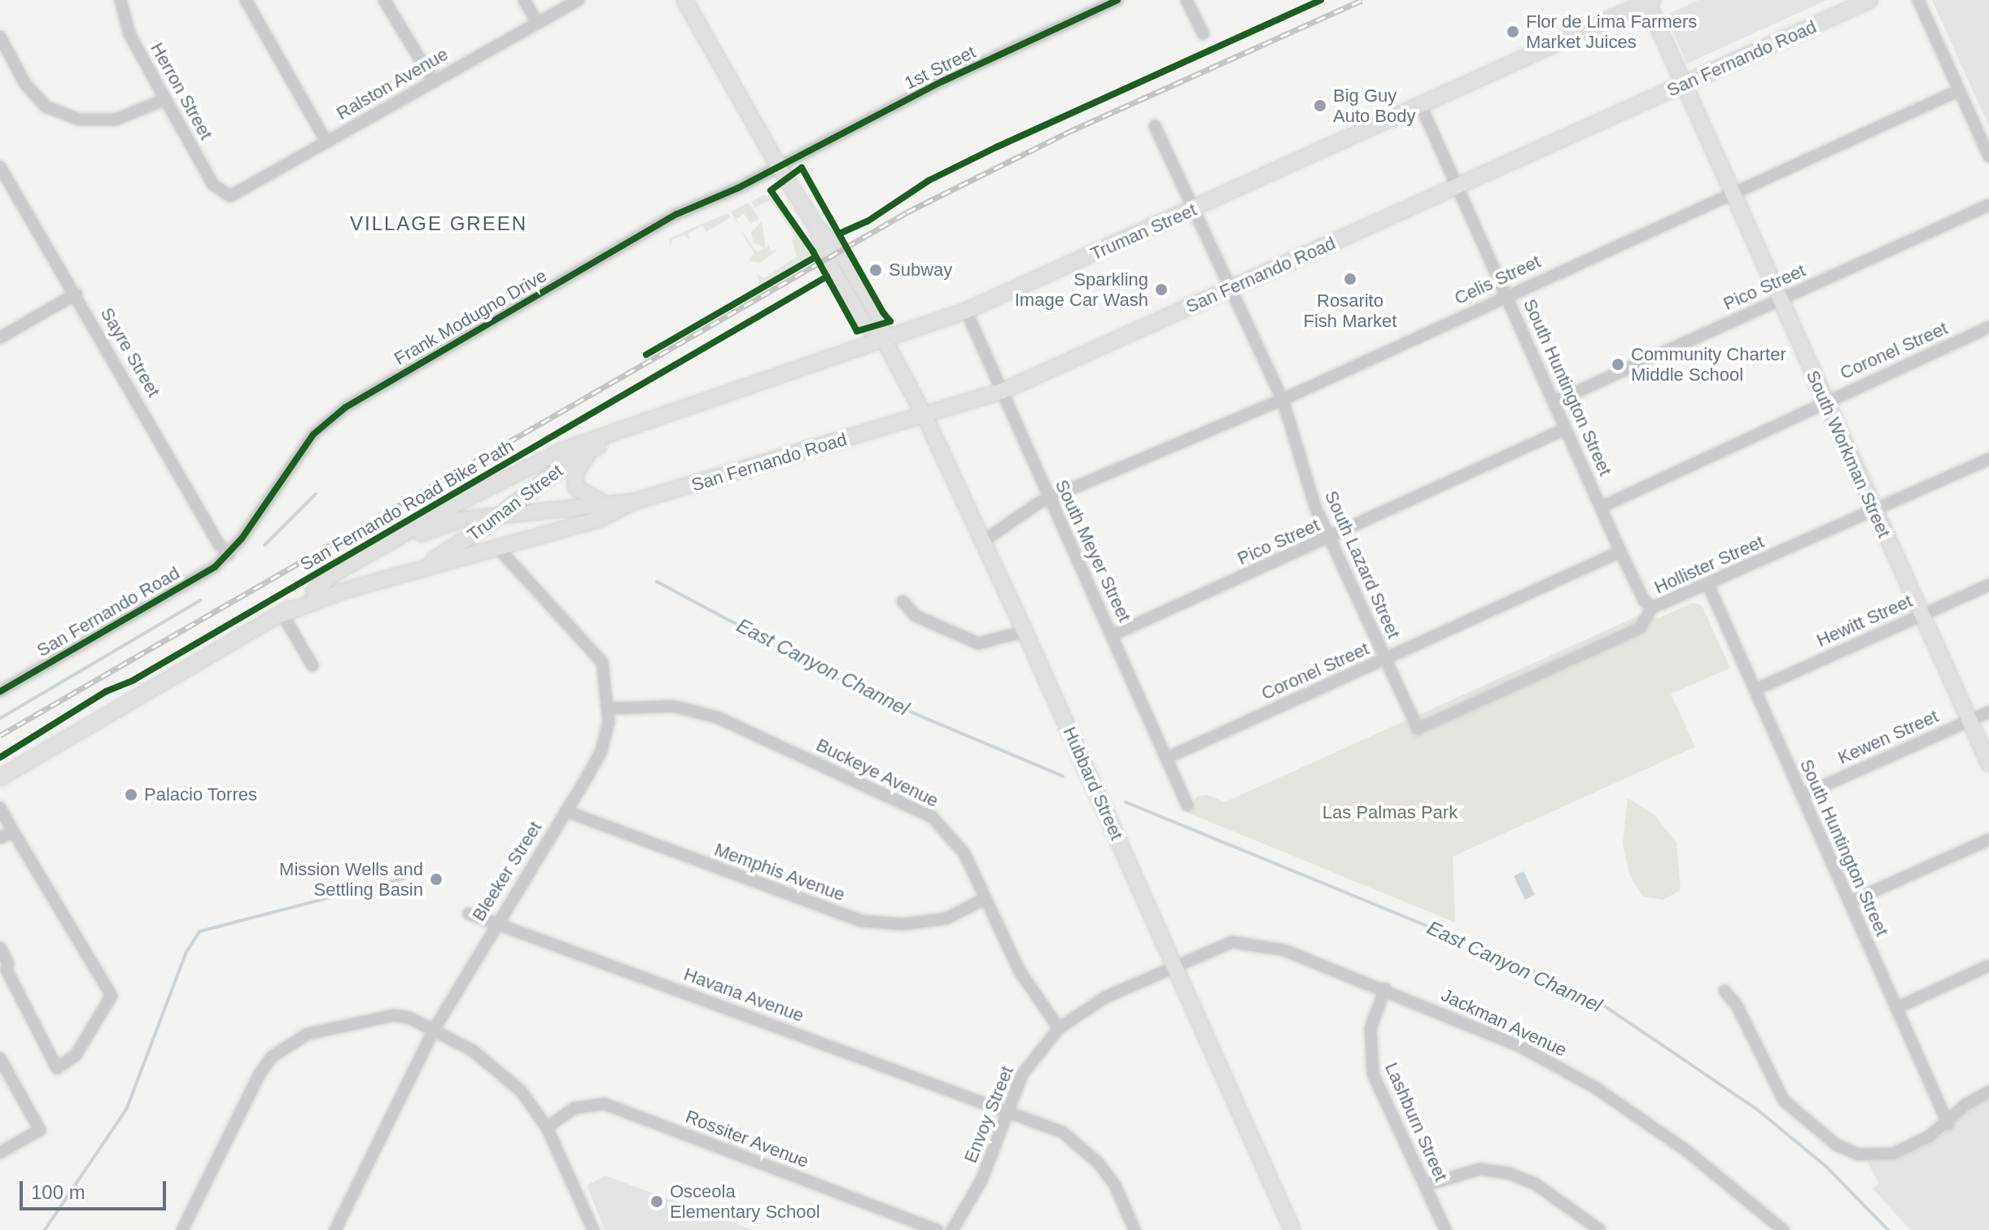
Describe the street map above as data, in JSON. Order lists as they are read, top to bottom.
{
  "streets": {
    "main road": [
      "San Fernando Road",
      "Truman Street",
      "South Workman Street",
      "Hubbard Street"
    ],
    "street": [
      "1st Street",
      "Ralston Avenue",
      "Herron Street",
      "Celis Street",
      "Pico Street",
      "Frank Modugno Drive",
      "Coronel Street",
      "Sayre Street",
      "South Huntington Street",
      "South Meyer Street",
      "South Lazard Street",
      "Hollister Street",
      "Hewitt Street",
      "Kewen Street",
      "Buckeye Avenue",
      "Bleeker Street",
      "Memphis Avenue",
      "Havana Avenue",
      "Jackman Avenue",
      "Envoy Street",
      "Lashburn Street",
      "Rossiter Avenue"
    ],
    "cycle path": ["San Fernando Road Bike Path"]
  },
  "crossings": [
    ["San Fernando Road", "Truman Street"],
    ["San Fernando Road", "Frank Modugno Drive"],
    ["San Fernando Road", "Sayre Street"],
    ["San Fernando Road", "South Huntington Street"],
    ["San Fernando Road", "South Workman Street"],
    ["San Fernando Road", "South Meyer Street"],
    ["San Fernando Road", "South Lazard Street"],
    ["San Fernando Road", "Hubbard Street"],
    ["San Fernando Road", "Bleeker Street"],
    ["1st Street", "Frank Modugno Drive"],
    ["1st Street", "Hubbard Street"],
    ["Ralston Avenue", "Herron Street"],
    ["Truman Street", "South Huntington Street"],
    ["Truman Street", "South Workman Street"],
    ["Truman Street", "South Meyer Street"],
    ["Truman Street", "South Lazard Street"],
    ["Truman Street", "Hubbard Street"],
    ["Celis Street", "South Huntington Street"],
    ["Celis Street", "South Workman Street"],
    ["Celis Street", "South Meyer Street"],
    ["Celis Street", "South Lazard Street"],
    ["Celis Street", "Hubbard Street"],
    ["Pico Street", "South Huntington Street"],
    ["Pico Street", "South Workman Street"],
    ["Pico Street", "South Meyer Street"],
    ["Pico Street", "South Lazard Street"],
    ["Frank Modugno Drive", "Sayre Street"],
    ["Frank Modugno Drive", "Hubbard Street"],
    ["Coronel Street", "South Huntington Street"],
    ["Coronel Street", "South Workman Street"],
    ["Coronel Street", "South Meyer Street"],
    ["Coronel Street", "South Lazard Street"],
    ["South Huntington Street", "Hollister Street"],
    ["South Huntington Street", "Hewitt Street"],
    ["South Huntington Street", "Kewen Street"],
    ["South Workman Street", "Hollister Street"],
    ["South Workman Street", "Hewitt Street"],
    ["South Workman Street", "Kewen Street"],
    ["South Lazard Street", "Hollister Street"],
    ["Buckeye Avenue", "Bleeker Street"],
    ["Buckeye Avenue", "Memphis Avenue"],
    ["Buckeye Avenue", "Envoy Street"],
    ["Hubbard Street", "Jackman Avenue"],
    ["Hubbard Street", "Envoy Street"],
    ["Bleeker Street", "Memphis Avenue"],
    ["Bleeker Street", "Havana Avenue"],
    ["Havana Avenue", "Envoy Street"],
    ["Jackman Avenue", "Envoy Street"],
    ["Jackman Avenue", "Lashburn Street"]
  ],
  "districts": ["VILLAGE GREEN"],
  "water": ["East Canyon Channel"],
  "parks": ["Las Palmas Park"],
  "places": [
    "Flor de Lima Farmers Market Juices",
    "Big Guy Auto Body",
    "Subway",
    "Rosarito Fish Market",
    "Sparkling Image Car Wash",
    "Community Charter Middle School",
    "Palacio Torres",
    "Mission Wells and Settling Basin",
    "Osceola Elementary School"
  ],
  "scale_bar": "100 m"
}
